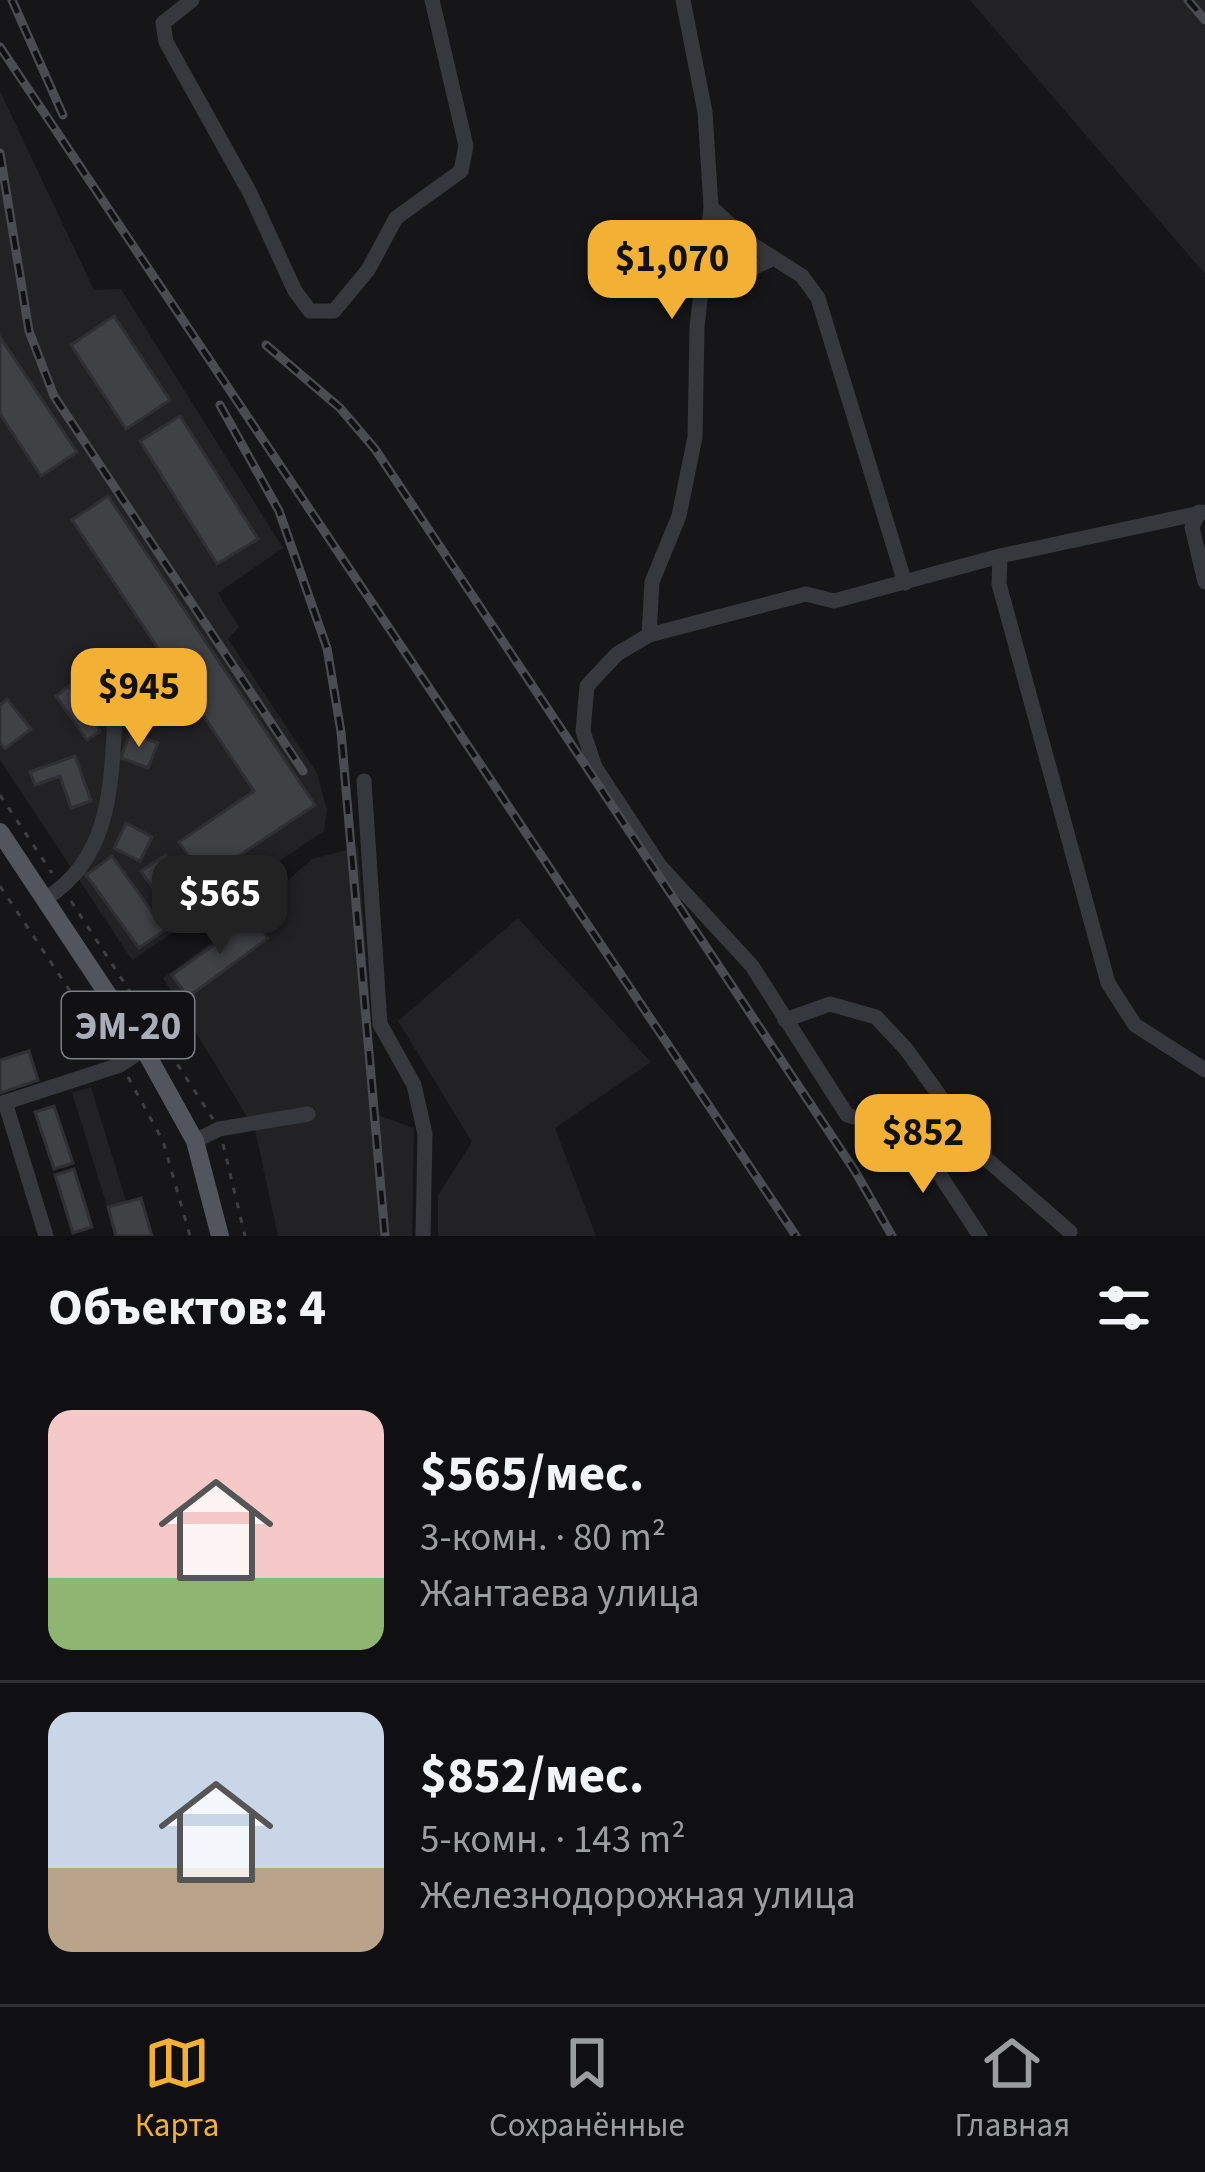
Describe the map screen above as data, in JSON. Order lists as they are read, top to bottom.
{
  "streets": {
    "main road": ["ЭМ-20"]
  },
  "page": {
    "price": [
      "$1,070",
      "$945",
      "$565",
      "$852"
    ],
    "heading": "Объектов: 4",
    "list": [
      {
        "name": "$565/мес.",
        "note": "3-комн. · 80 m² · Жантаева улица"
      },
      {
        "name": "$852/мес.",
        "note": "5-комн. · 143 m² · Железнодорожная улица"
      }
    ],
    "tabs": ["Карта", "Сохранённые", "Главная"]
  }
}
